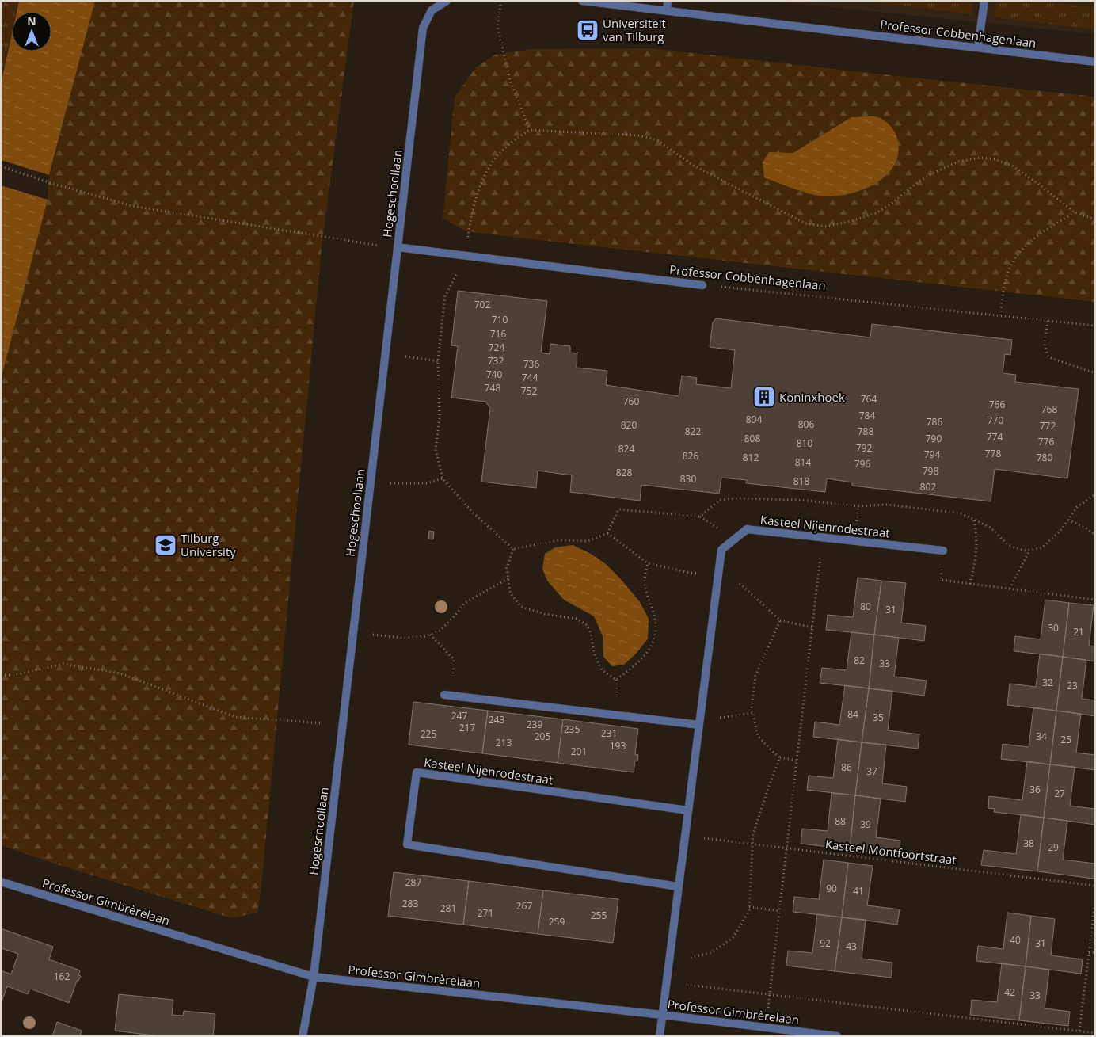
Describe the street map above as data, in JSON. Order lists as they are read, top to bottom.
{
  "streets": {
    "street": [
      "Professor Cobbenhagenlaan",
      "Hogeschoollaan",
      "Kasteel Nijenrodestraat",
      "Professor Gimbrèrelaan"
    ],
    "path": ["Kasteel Montfoortstraat"]
  },
  "crossings": [
    ["Professor Cobbenhagenlaan", "Hogeschoollaan"],
    ["Hogeschoollaan", "Professor Gimbrèrelaan"],
    ["Kasteel Nijenrodestraat", "Kasteel Montfoortstraat"],
    ["Kasteel Nijenrodestraat", "Professor Gimbrèrelaan"]
  ],
  "places": {
    "bus stop": ["Universiteit van Tilburg"],
    "building": ["Koninxhoek"],
    "school or university": ["Tilburg University"]
  },
  "house_numbers": [
    "702",
    "710",
    "716",
    "724",
    "732",
    "736",
    "740",
    "744",
    "748",
    "752",
    "764",
    "760",
    "766",
    "768",
    "784",
    "804",
    "770",
    "786",
    "806",
    "820",
    "772",
    "822",
    "788",
    "774",
    "808",
    "790",
    "776",
    "810",
    "792",
    "824",
    "778",
    "794",
    "826",
    "812",
    "780",
    "814",
    "796",
    "798",
    "828",
    "830",
    "818",
    "802",
    "80",
    "31",
    "30",
    "21",
    "82",
    "33",
    "32",
    "23",
    "84",
    "247",
    "35",
    "243",
    "239",
    "217",
    "235",
    "231",
    "225",
    "205",
    "34",
    "25",
    "213",
    "193",
    "201",
    "86",
    "37",
    "36",
    "27",
    "88",
    "39",
    "38",
    "29",
    "287",
    "90",
    "41",
    "283",
    "267",
    "281",
    "271",
    "255",
    "259",
    "40",
    "92",
    "31",
    "43",
    "162",
    "42",
    "33"
  ],
  "north": "top"
}
